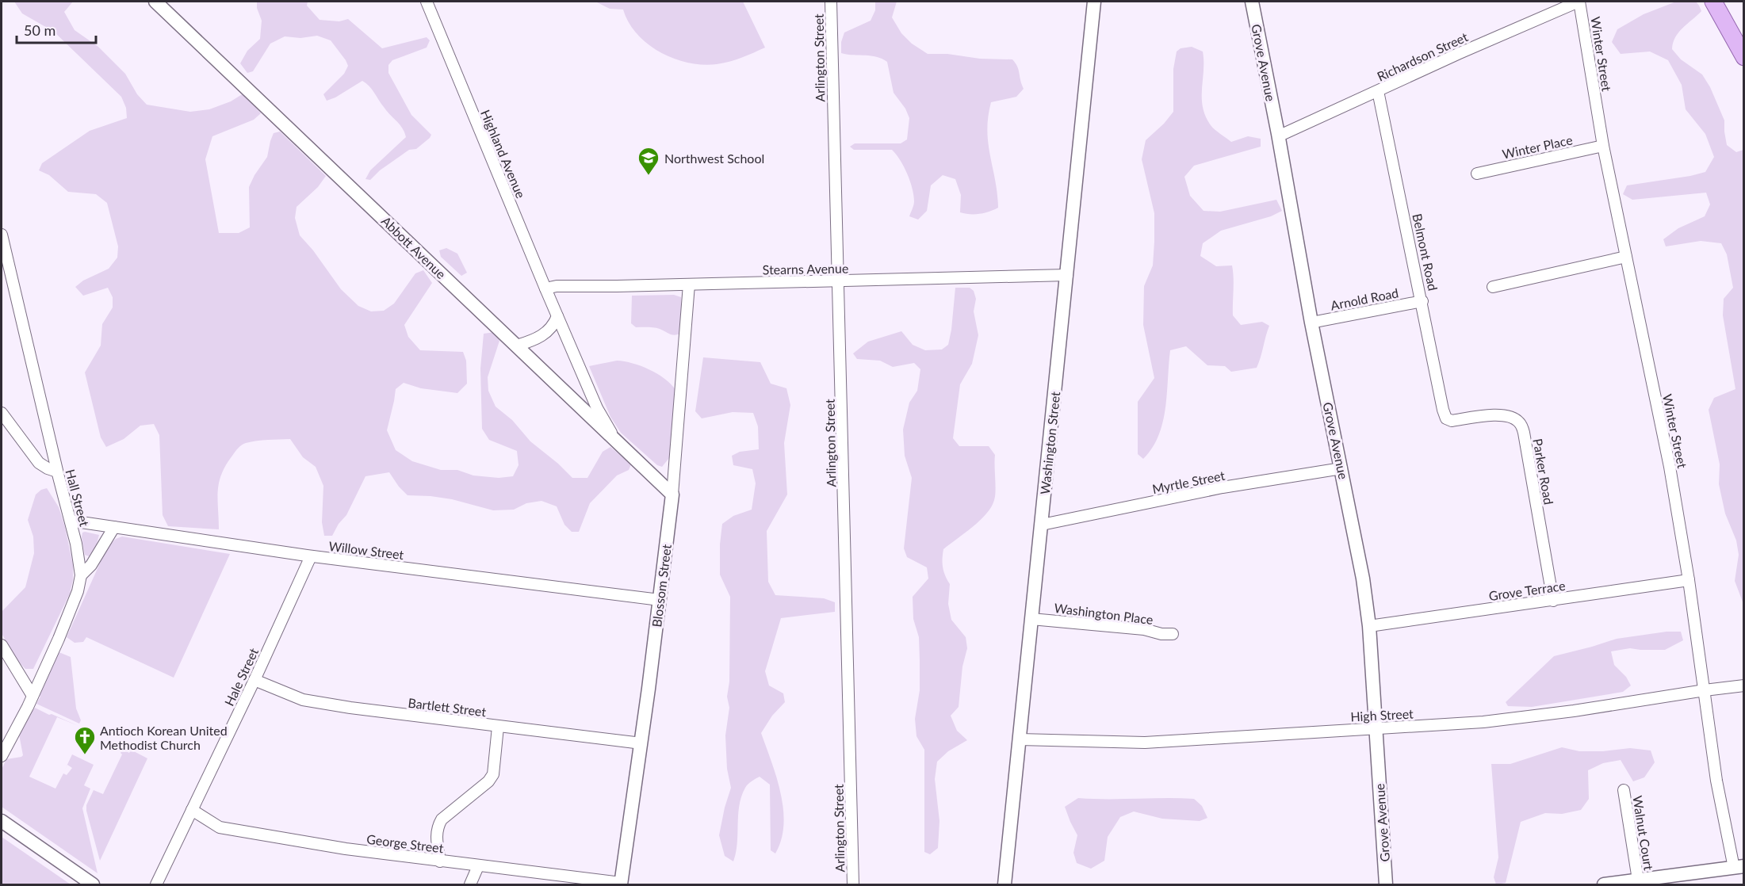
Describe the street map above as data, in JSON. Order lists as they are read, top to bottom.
{
  "streets": {
    "street": [
      "Winter Street",
      "Richardson Street",
      "Arlington Street",
      "Grove Avenue",
      "Winter Place",
      "Highland Avenue",
      "Abbott Avenue",
      "Belmont Road",
      "Stearns Avenue",
      "Arnold Road",
      "Washington Street",
      "Parker Road",
      "Myrtle Street",
      "Hall Street",
      "Willow Street",
      "Blossom Street",
      "Grove Terrace",
      "Washington Place",
      "Hale Street",
      "Bartlett Street",
      "High Street",
      "Walnut Court",
      "George Street"
    ]
  },
  "crossings": [
    ["Winter Street", "Richardson Street"],
    ["Winter Street", "Winter Place"],
    ["Winter Street", "Grove Terrace"],
    ["Winter Street", "High Street"],
    ["Richardson Street", "Grove Avenue"],
    ["Richardson Street", "Belmont Road"],
    ["Arlington Street", "Stearns Avenue"],
    ["Grove Avenue", "Arnold Road"],
    ["Grove Avenue", "Myrtle Street"],
    ["Grove Avenue", "Grove Terrace"],
    ["Grove Avenue", "High Street"],
    ["Highland Avenue", "Abbott Avenue"],
    ["Highland Avenue", "Stearns Avenue"],
    ["Abbott Avenue", "Blossom Street"],
    ["Belmont Road", "Arnold Road"],
    ["Belmont Road", "Parker Road"],
    ["Stearns Avenue", "Washington Street"],
    ["Stearns Avenue", "Blossom Street"],
    ["Washington Street", "Myrtle Street"],
    ["Washington Street", "Washington Place"],
    ["Washington Street", "High Street"],
    ["Parker Road", "Grove Terrace"],
    ["Hall Street", "Willow Street"],
    ["Willow Street", "Blossom Street"],
    ["Willow Street", "Hale Street"],
    ["Blossom Street", "Bartlett Street"],
    ["Blossom Street", "George Street"],
    ["Hale Street", "Bartlett Street"],
    ["Hale Street", "George Street"]
  ],
  "places": {
    "school or university": ["Northwest School"],
    "church": ["Antioch Korean United Methodist Church"]
  },
  "scale_bar": "50 m"
}
